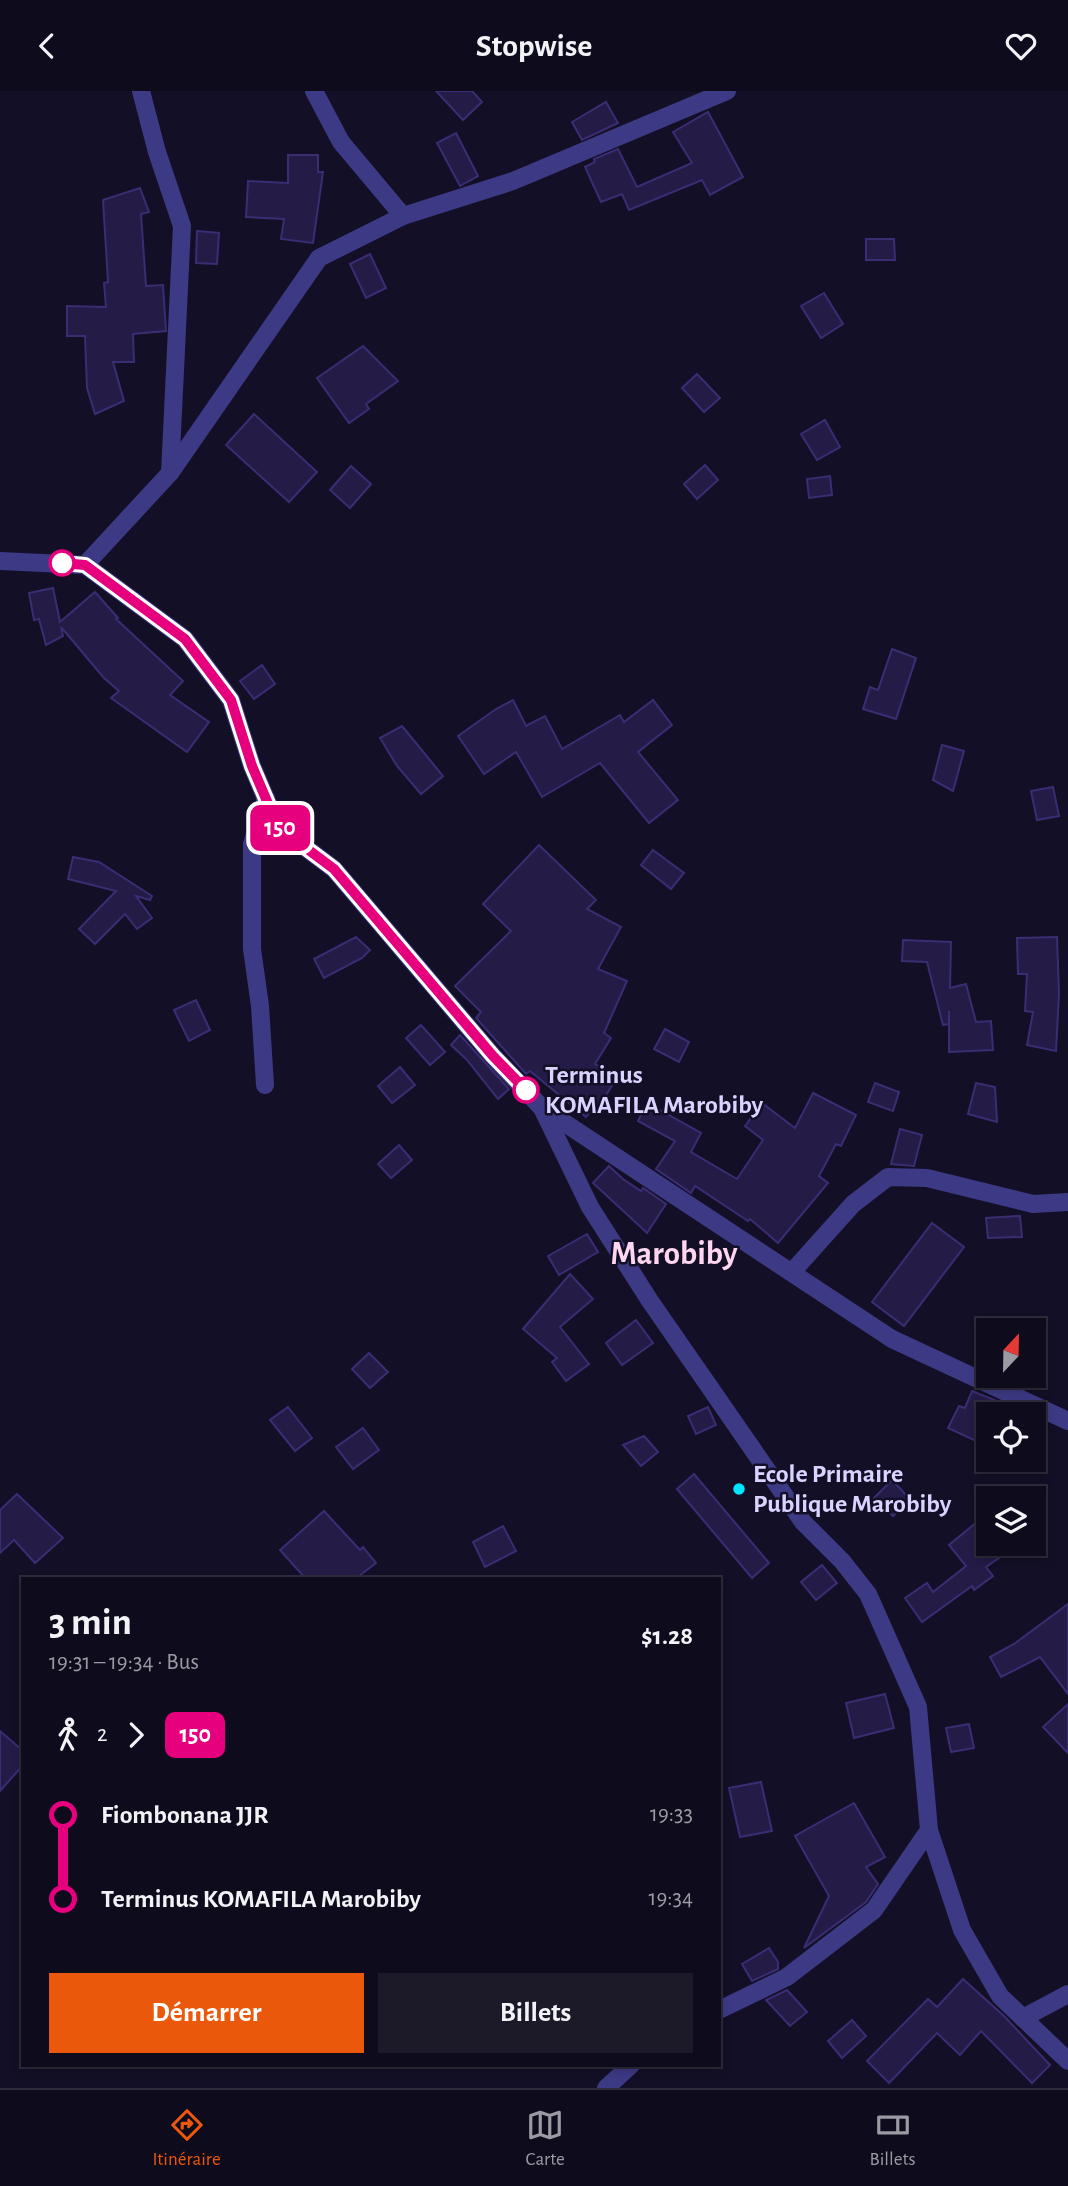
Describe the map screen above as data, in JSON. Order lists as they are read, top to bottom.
{
  "districts": ["Marobiby"],
  "places": ["Terminus KOMAFILA Marobiby", "Ecole Primaire Publique Marobiby"],
  "lines": ["bus line 150"],
  "north": "top",
  "page": {
    "header": "Stopwise",
    "on_map": "150",
    "heading": ["3 min", "19:31 – 19:34 · Bus", "$1.28"],
    "legs": ["2", "150"],
    "list": [
      {
        "name": "Fiombonana JJR",
        "value": "19:33"
      },
      {
        "name": "Terminus KOMAFILA Marobiby",
        "value": "19:34"
      }
    ],
    "buttons": ["Démarrer", "Billets"],
    "tabs": ["Itinéraire", "Carte", "Billets"]
  }
}
